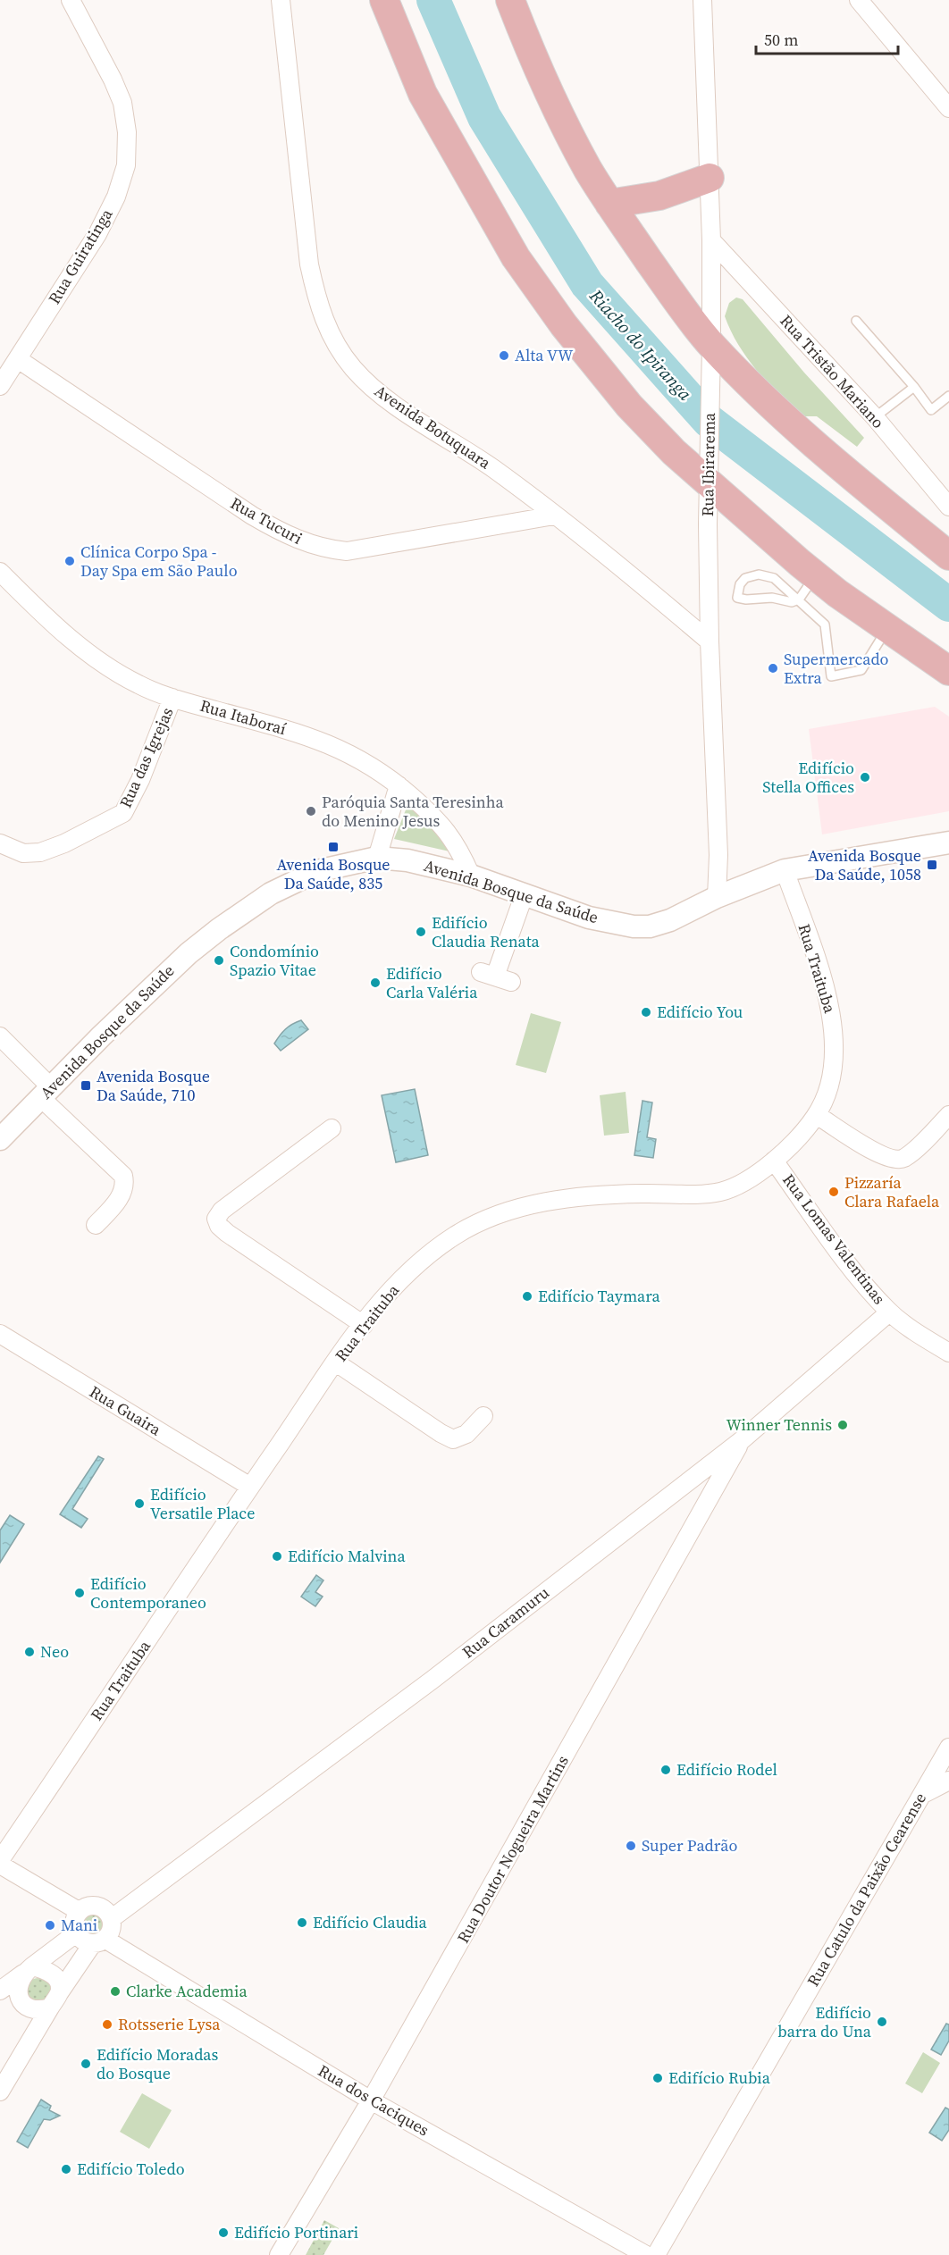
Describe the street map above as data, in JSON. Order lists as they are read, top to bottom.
{
  "streets": {
    "street": [
      "Rua Guiratinga",
      "Rua Tristão Mariano",
      "Avenida Botuquara",
      "Rua Ibirarema",
      "Rua Tucuri",
      "Rua Itaboraí",
      "Rua das Igrejas",
      "Avenida Bosque da Saúde",
      "Rua Traituba",
      "Rua Lomas Valentinas",
      "Rua Guaira",
      "Rua Caramuru",
      "Rua Doutor Nogueira Martins",
      "Rua Catulo da Paixão Cearense",
      "Rua dos Caciques"
    ]
  },
  "crossings": [
    ["Rua Guiratinga", "Rua Tucuri"],
    ["Rua Tristão Mariano", "Rua Ibirarema"],
    ["Avenida Botuquara", "Rua Ibirarema"],
    ["Avenida Botuquara", "Rua Tucuri"],
    ["Rua Ibirarema", "Avenida Bosque da Saúde"],
    ["Rua Itaboraí", "Rua das Igrejas"],
    ["Rua Itaboraí", "Avenida Bosque da Saúde"],
    ["Avenida Bosque da Saúde", "Rua Traituba"],
    ["Rua Traituba", "Rua Lomas Valentinas"],
    ["Rua Traituba", "Rua Guaira"],
    ["Rua Lomas Valentinas", "Rua Caramuru"],
    ["Rua Caramuru", "Rua Doutor Nogueira Martins"],
    ["Rua Caramuru", "Rua dos Caciques"],
    ["Rua Doutor Nogueira Martins", "Rua dos Caciques"]
  ],
  "water": ["Riacho do Ipiranga"],
  "places": {
    "other": [
      "Alta VW",
      "Clínica Corpo Spa - Day Spa em São Paulo",
      "Supermercado Extra",
      "Edifício Stella Offices",
      "Paróquia Santa Teresinha do Menino Jesus",
      "Edifício Claudia Renata",
      "Condomínio Spazio Vitae",
      "Edifício Carla Valéria",
      "Edifício You",
      "Pizzaría Clara Rafaela",
      "Edifício Taymara",
      "Winner Tennis",
      "Edifício Versatile Place",
      "Edifício Malvina",
      "Edifício Contemporaneo",
      "Neo",
      "Edifício Rodel",
      "Super Padrão",
      "Edifício Claudia",
      "Mani",
      "Clarke Academia",
      "Edifício barra do Una",
      "Rotsserie Lysa",
      "Edifício Moradas do Bosque",
      "Edifício Rubia",
      "Edifício Toledo",
      "Edifício Portinari"
    ],
    "transit": ["Avenida Bosque Da Saúde, 835", "Avenida Bosque Da Saúde, 1058", "Avenida Bosque Da Saúde, 710"]
  },
  "scale_bar": "50 m"
}
